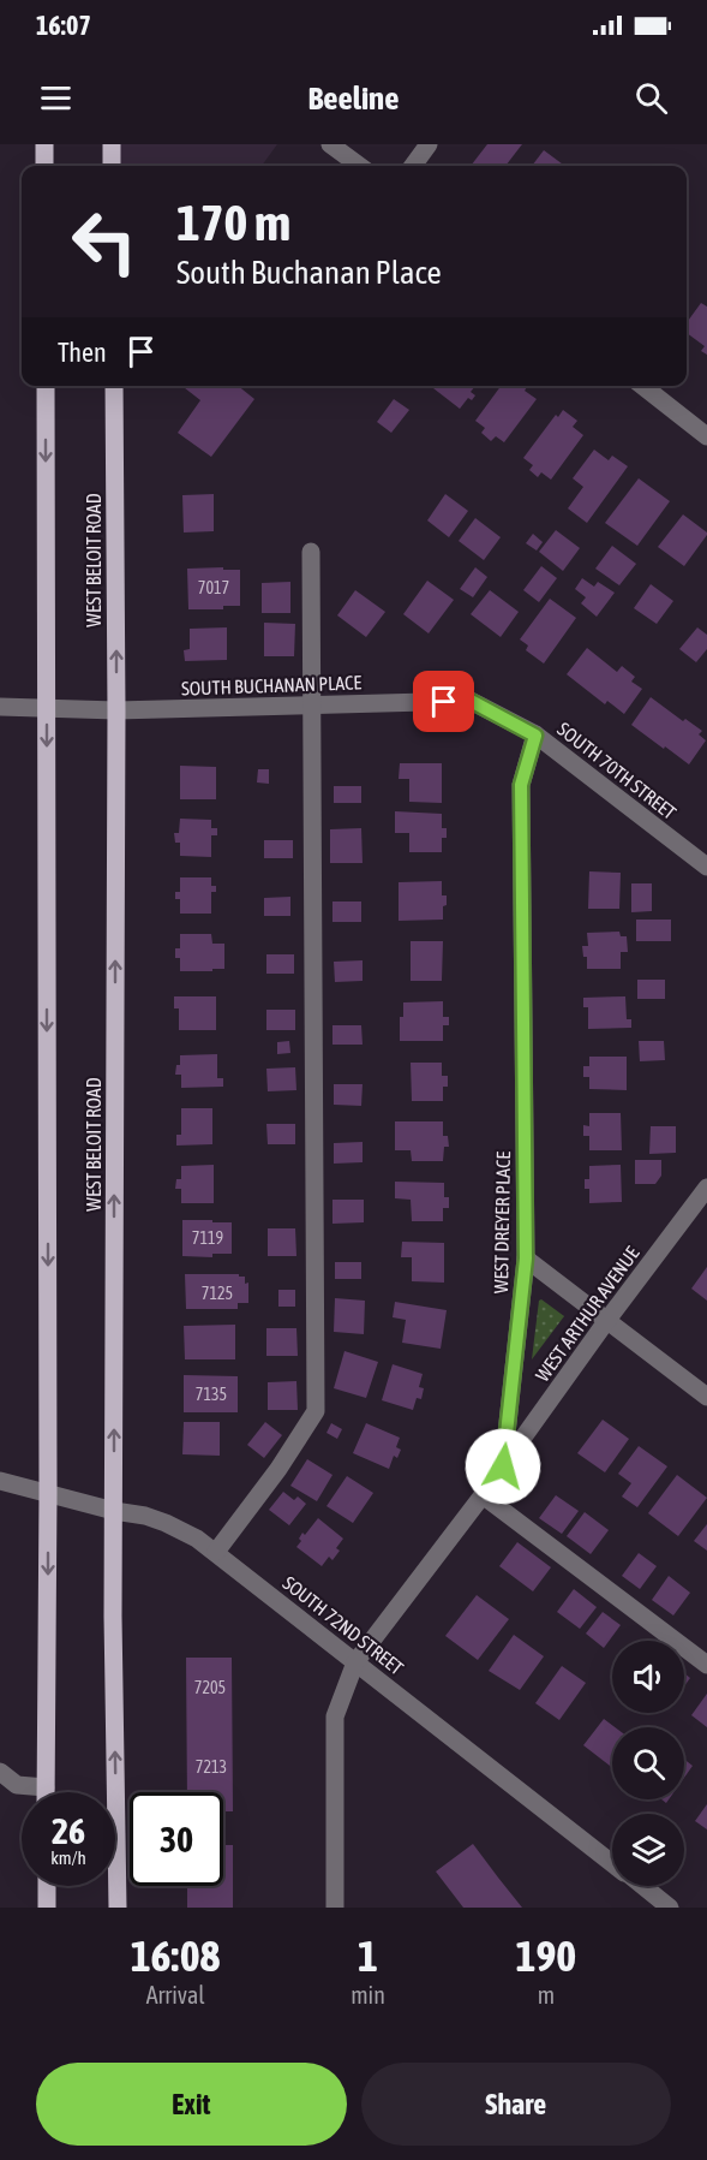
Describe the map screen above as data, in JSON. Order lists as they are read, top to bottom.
{
  "streets": {
    "main road": ["WEST BELOIT ROAD"],
    "street": [
      "SOUTH BUCHANAN PLACE",
      "SOUTH 70TH STREET",
      "WEST DREYER PLACE",
      "WEST ARTHUR AVENUE",
      "SOUTH 72ND STREET"
    ]
  },
  "crossings": [
    ["WEST BELOIT ROAD", "SOUTH BUCHANAN PLACE"],
    ["WEST BELOIT ROAD", "SOUTH 72ND STREET"],
    ["SOUTH BUCHANAN PLACE", "SOUTH 70TH STREET"],
    ["SOUTH BUCHANAN PLACE", "WEST DREYER PLACE"],
    ["SOUTH 70TH STREET", "WEST DREYER PLACE"],
    ["WEST DREYER PLACE", "WEST ARTHUR AVENUE"],
    ["WEST DREYER PLACE", "SOUTH 72ND STREET"]
  ],
  "house_numbers": [
    "7017",
    "7119",
    "7125",
    "7135",
    "7205",
    "7213"
  ],
  "page": {
    "status": "16:07",
    "header": "Beeline",
    "turn": ["170 m", "South Buchanan Place"],
    "then": "Then",
    "speed": "26 km/h",
    "limit": "30",
    "eta": [
      "16:08",
      "Arrival",
      "1",
      "min",
      "190",
      "m"
    ],
    "buttons": ["Exit", "Share"]
  }
}
